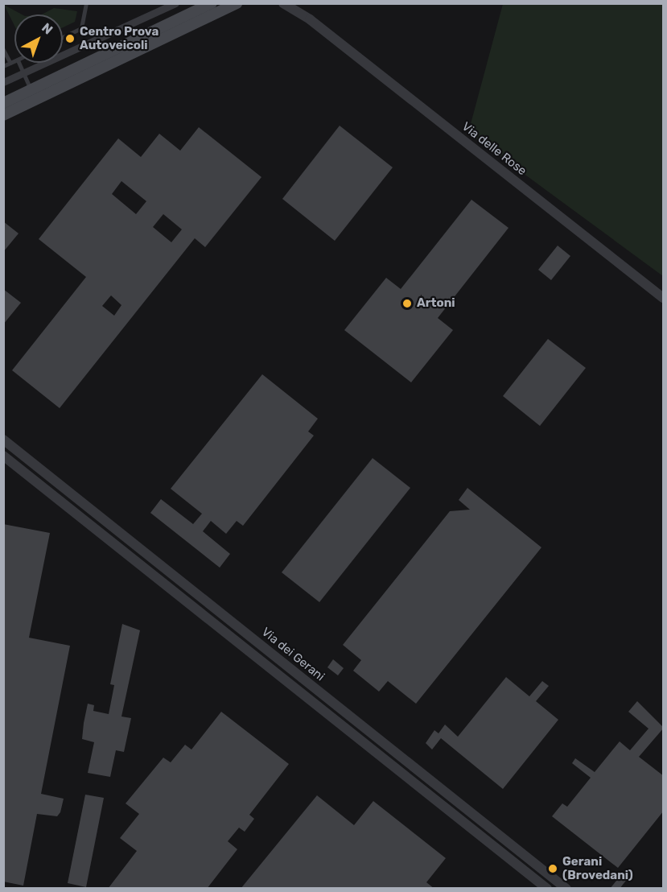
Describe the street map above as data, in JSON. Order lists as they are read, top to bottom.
{
  "streets": {
    "street": ["Via delle Rose", "Via dei Gerani"]
  },
  "places": ["Centro Prova Autoveicoli", "Artoni", "Gerani (Brovedani)"],
  "north": "top right"
}
